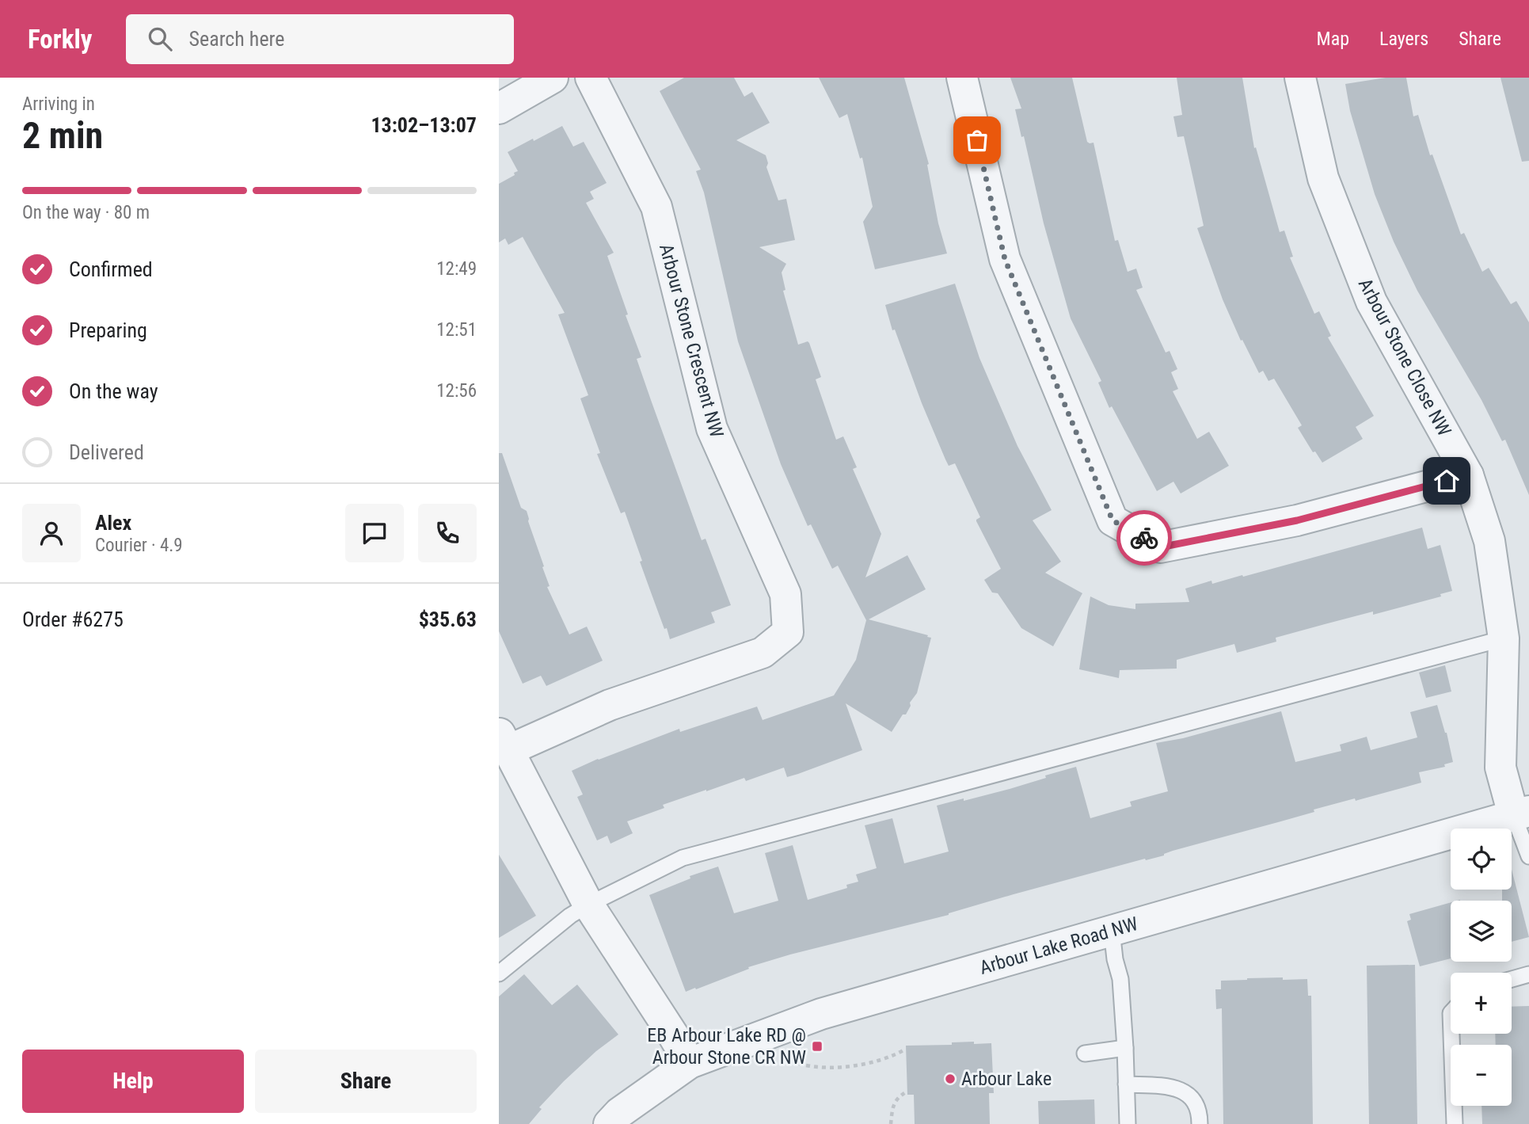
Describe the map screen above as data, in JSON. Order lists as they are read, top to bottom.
{
  "streets": {
    "street": ["Arbour Stone Crescent NW", "Arbour Stone Close NW", "Arbour Lake Road NW"]
  },
  "crossings": [
    ["Arbour Stone Crescent NW", "Arbour Lake Road NW"],
    ["Arbour Stone Close NW", "Arbour Lake Road NW"]
  ],
  "places": {
    "transit": ["EB Arbour Lake RD @ Arbour Stone CR NW"],
    "other": ["Arbour Lake"]
  },
  "page": {
    "header": "Forkly",
    "search": "Search here",
    "nav": ["Map", "Layers", "Share"],
    "heading": ["2 min", "Arriving in", "13:02–13:07"],
    "panel": [
      "Alex",
      "Courier · 4.9",
      "Order #6275",
      "$35.63"
    ],
    "bar": "On the way · 80 m",
    "list": [
      ["Confirmed", "12:49"],
      ["Preparing", "12:51"],
      ["On the way", "12:56"],
      "Delivered"
    ],
    "map_buttons": ["+", "−"],
    "buttons": ["Help", "Share"]
  }
}
